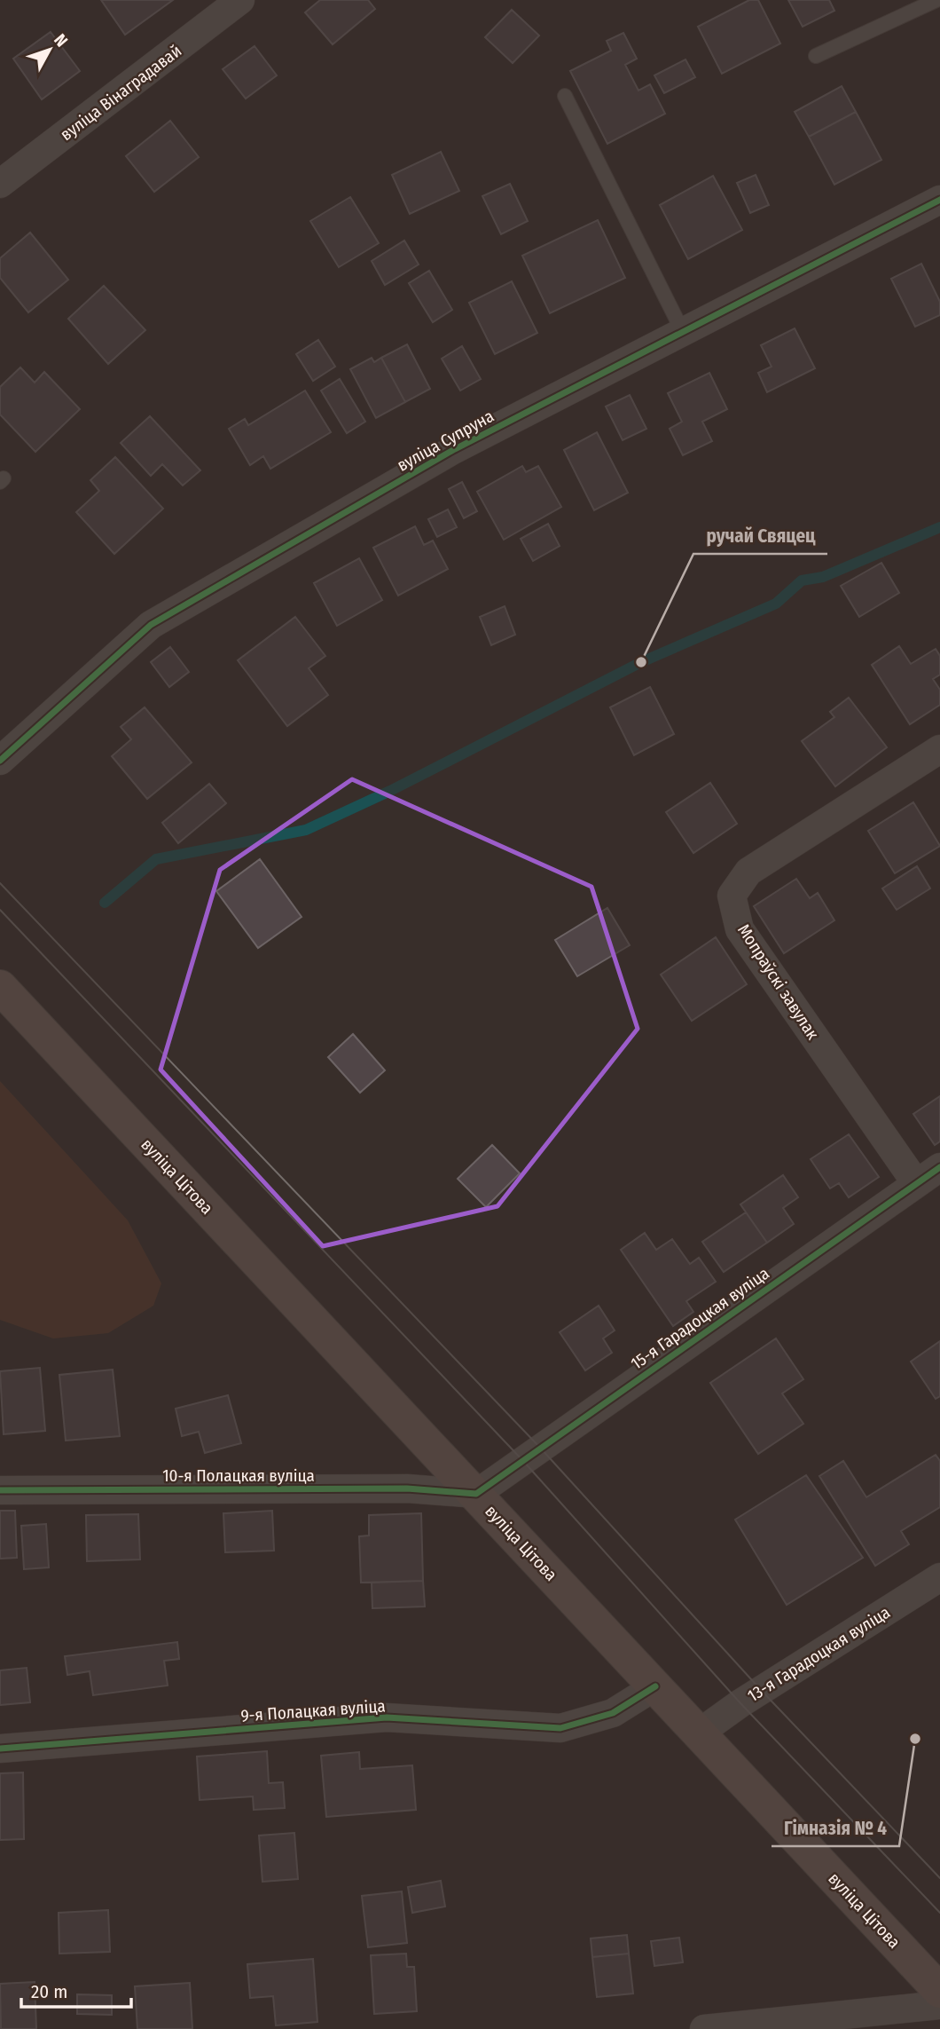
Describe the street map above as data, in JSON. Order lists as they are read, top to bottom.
{
  "streets": {
    "main road": ["вуліца Цітова"],
    "street": [
      "вуліца Вінаградавай",
      "вуліца Супруна",
      "Мопраўскі завулак",
      "15-я Гарадоцкая вуліца",
      "10-я Полацкая вуліца",
      "13-я Гарадоцкая вуліца",
      "9-я Полацкая вуліца"
    ]
  },
  "crossings": [
    ["Мопраўскі завулак", "15-я Гарадоцкая вуліца"],
    ["вуліца Цітова", "15-я Гарадоцкая вуліца"],
    ["вуліца Цітова", "10-я Полацкая вуліца"],
    ["вуліца Цітова", "13-я Гарадоцкая вуліца"],
    ["вуліца Цітова", "9-я Полацкая вуліца"],
    ["15-я Гарадоцкая вуліца", "10-я Полацкая вуліца"]
  ],
  "places": ["ручай Свяцец", "Гімназія № 4"],
  "scale_bar": "20 m",
  "north": "top right"
}
